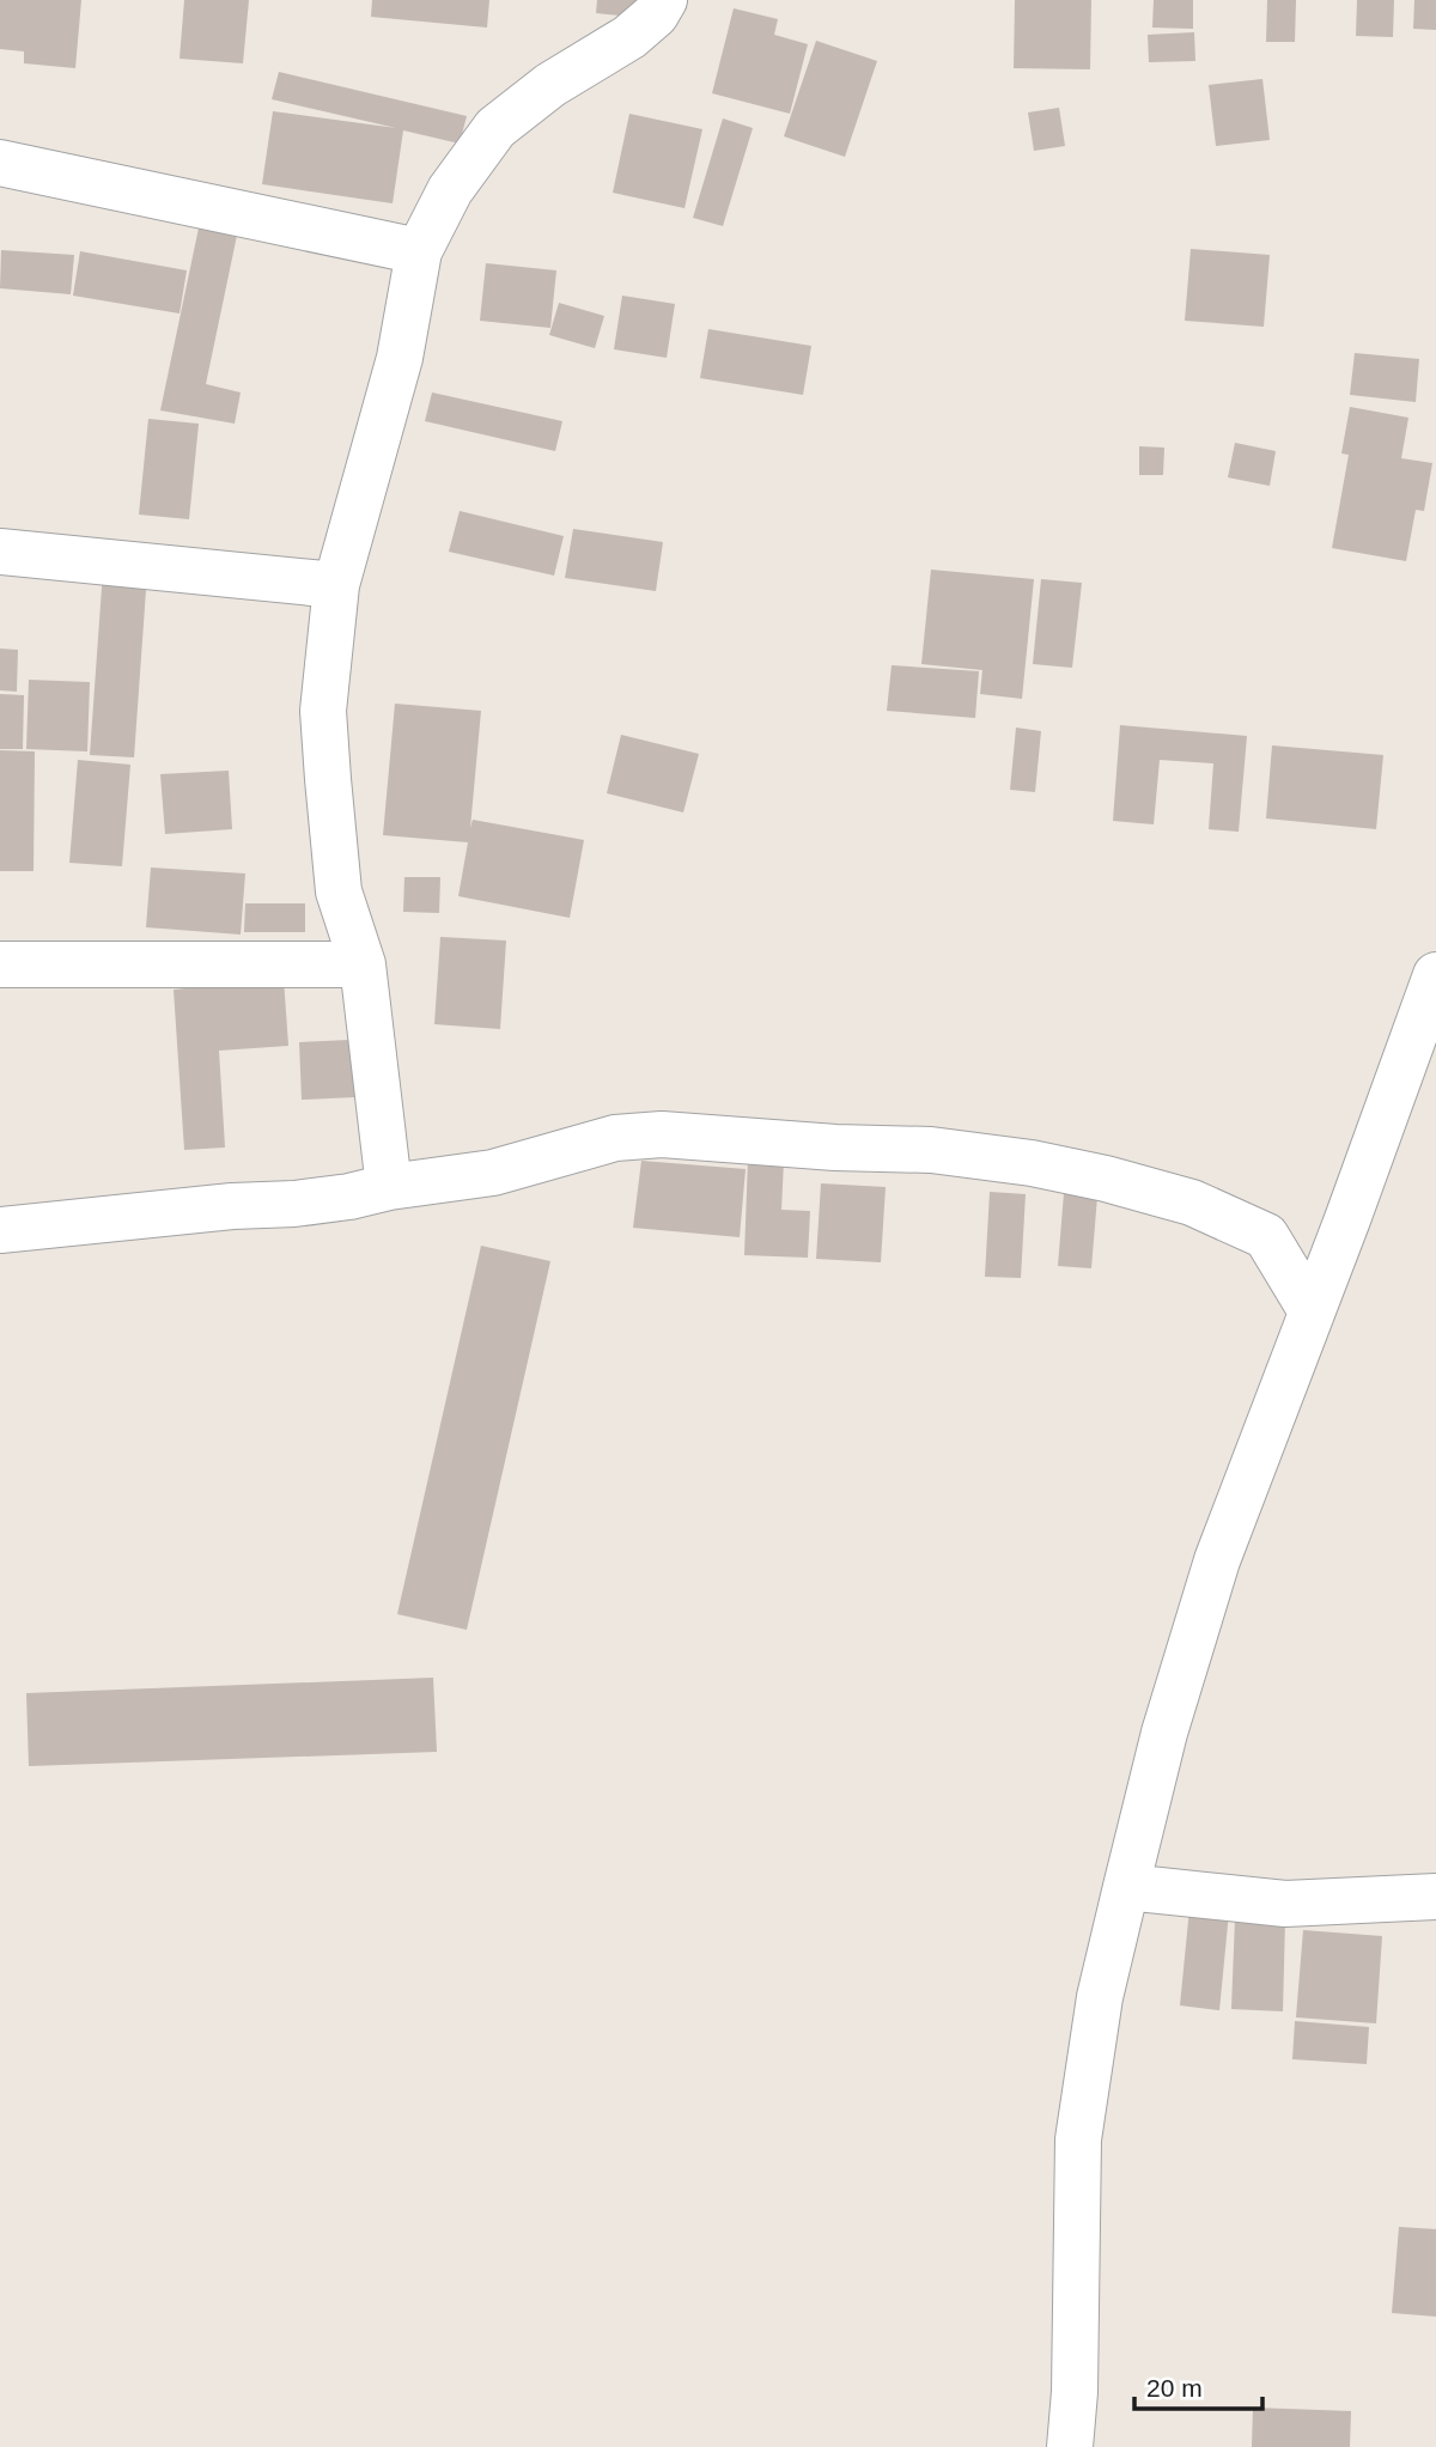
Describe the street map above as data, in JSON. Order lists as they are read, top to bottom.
{
  "scale_bar": "20 m"
}
